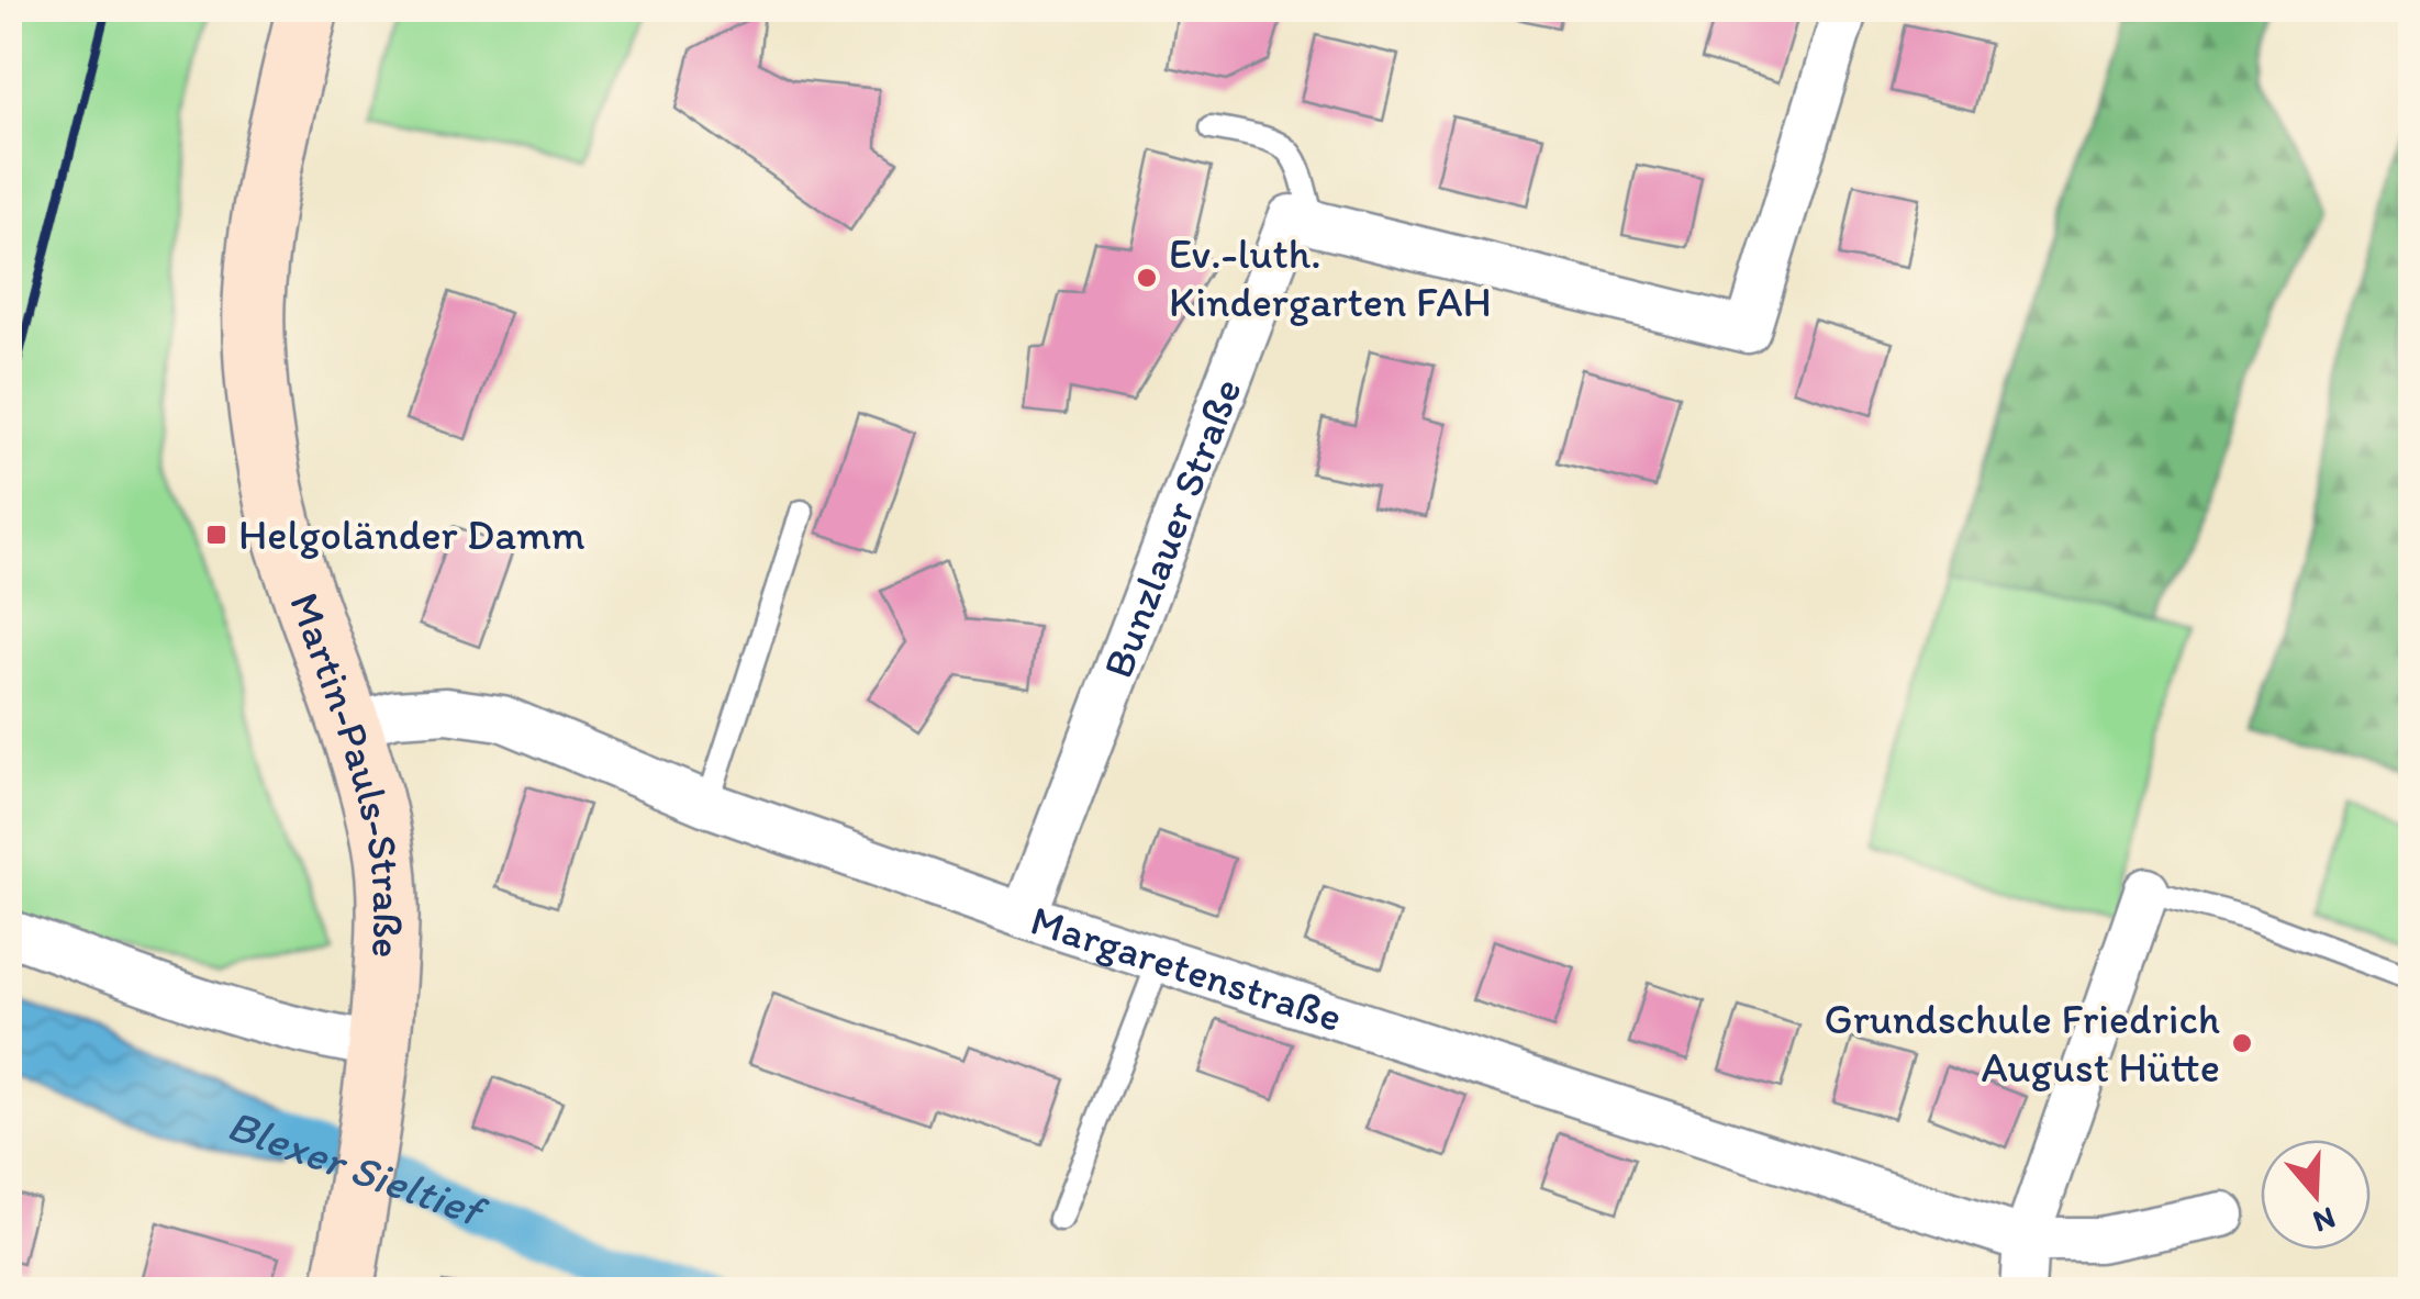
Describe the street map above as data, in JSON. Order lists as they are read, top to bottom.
{
  "streets": {
    "street": ["Bunzlauer Straße", "Martin-Pauls-Straße", "Margaretenstraße"]
  },
  "crossings": [
    ["Bunzlauer Straße", "Margaretenstraße"],
    ["Martin-Pauls-Straße", "Margaretenstraße"]
  ],
  "water": ["Blexer Sieltief"],
  "places": {
    "other": ["Ev.-luth. Kindergarten FAH", "Grundschule Friedrich August Hütte"],
    "transit": ["Helgoländer Damm"]
  },
  "north": "bottom"
}
